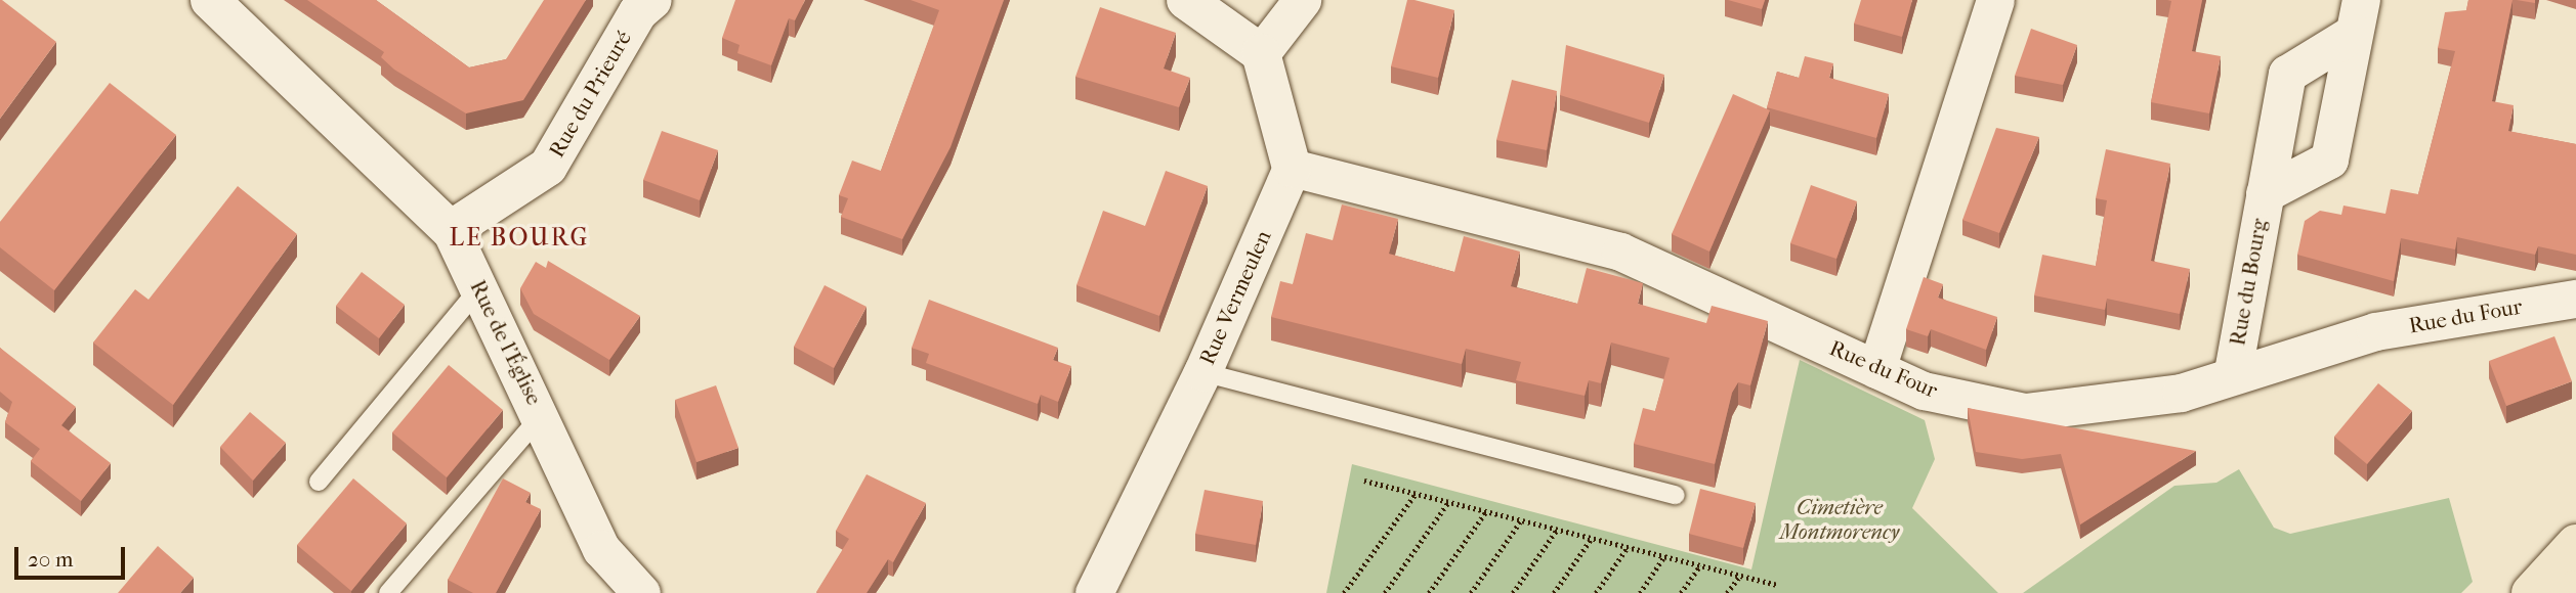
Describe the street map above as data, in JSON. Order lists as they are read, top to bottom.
{
  "streets": {
    "street": [
      "Rue du Prieuré",
      "Rue du Bourg",
      "Rue Vermeulen",
      "Rue du Four",
      "Rue de l'Église"
    ]
  },
  "crossings": [
    ["Rue du Prieuré", "Rue de l'Église"],
    ["Rue du Bourg", "Rue du Four"],
    ["Rue Vermeulen", "Rue du Four"]
  ],
  "districts": ["LE BOURG"],
  "parks": ["Cimetière Montmorency"],
  "scale_bar": "20 m"
}
